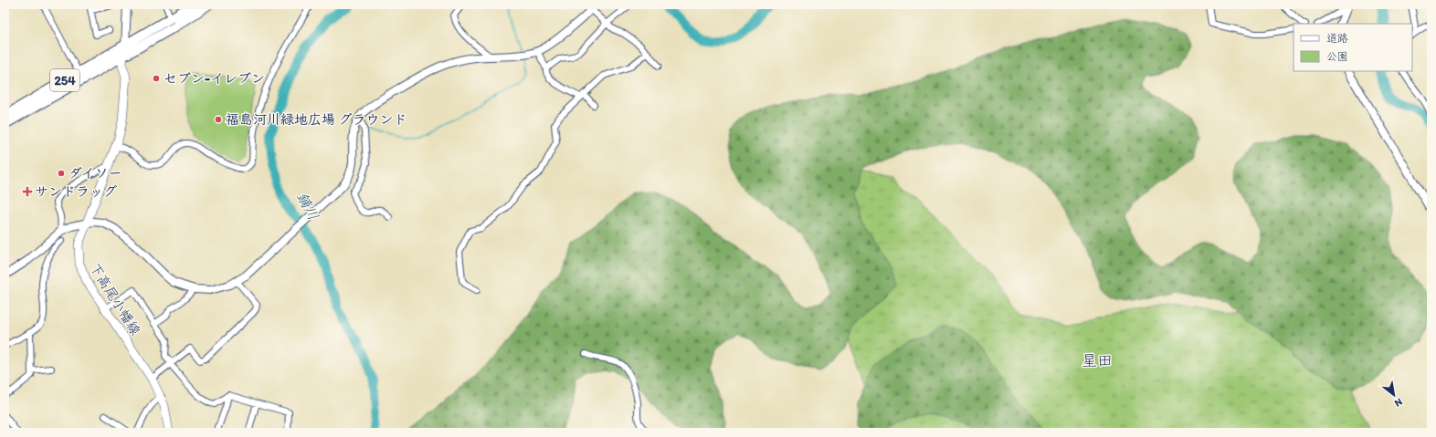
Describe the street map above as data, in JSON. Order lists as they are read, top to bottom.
{
  "streets": {
    "highway": ["254"],
    "main road": ["下高尾小幡線"]
  },
  "crossings": [
    ["254", "下高尾小幡線"]
  ],
  "districts": ["星田"],
  "water": ["鏑川"],
  "places": {
    "other": ["セブン-イレブン", "福島河川緑地広場 グラウンド", "ダイソー"],
    "health": ["サンドラッグ"]
  },
  "legend": ["道路", "公園"],
  "north": "bottom right"
}
